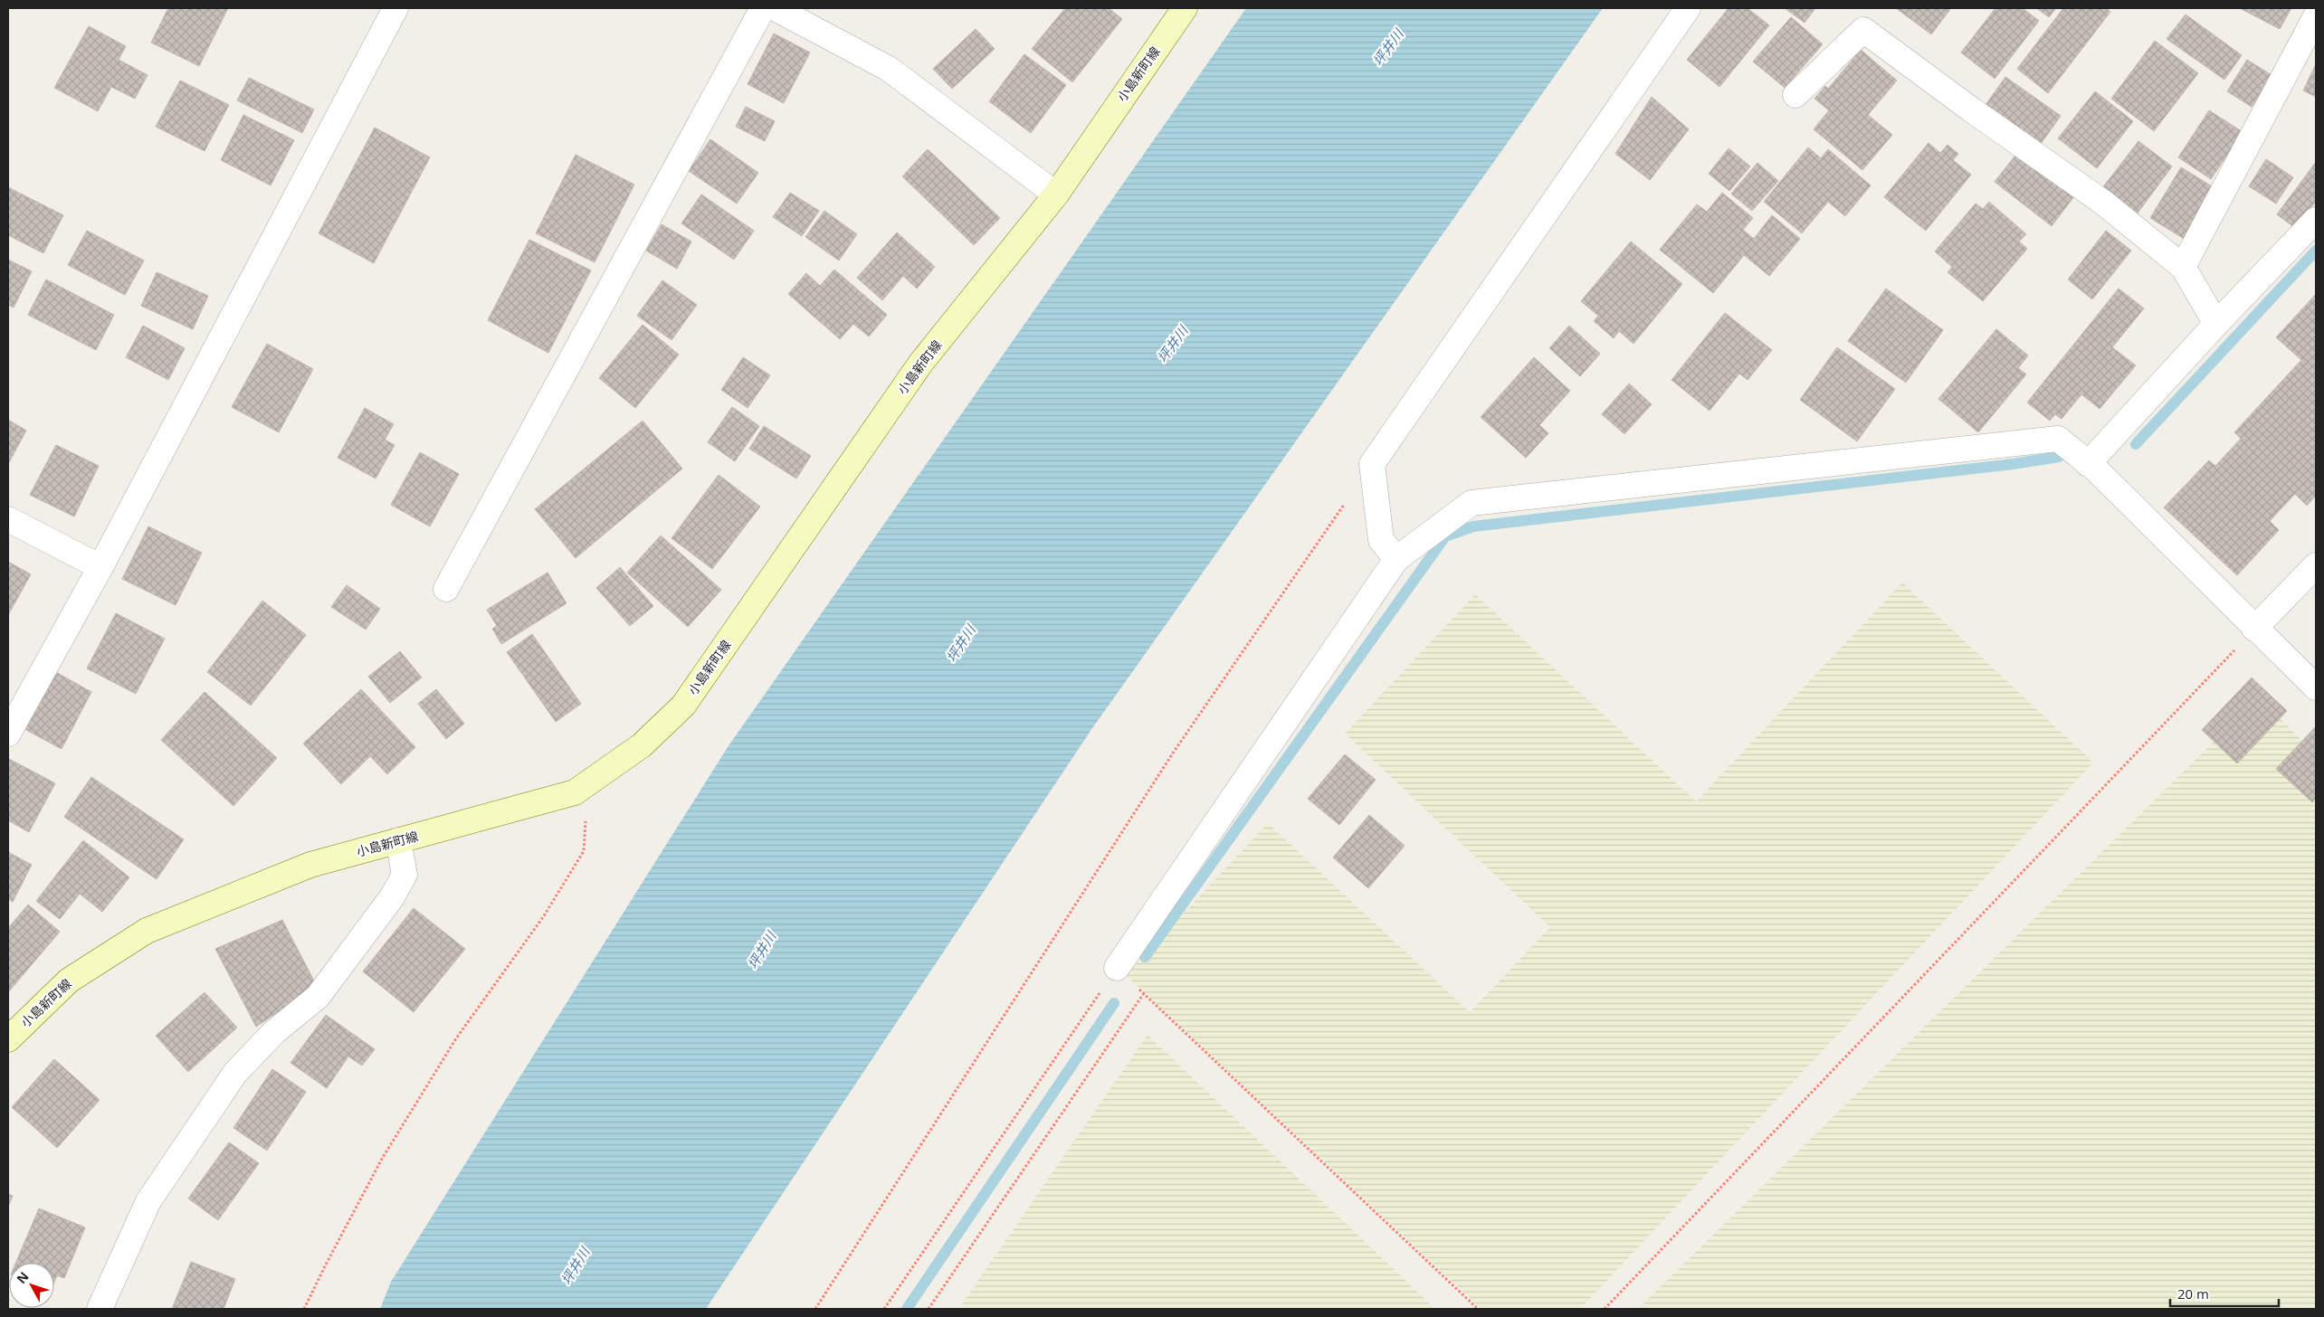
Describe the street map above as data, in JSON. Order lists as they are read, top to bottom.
{
  "streets": {
    "main road": ["小島新町線"]
  },
  "water": ["坪井川"],
  "scale_bar": "20 m",
  "north": "top left"
}
